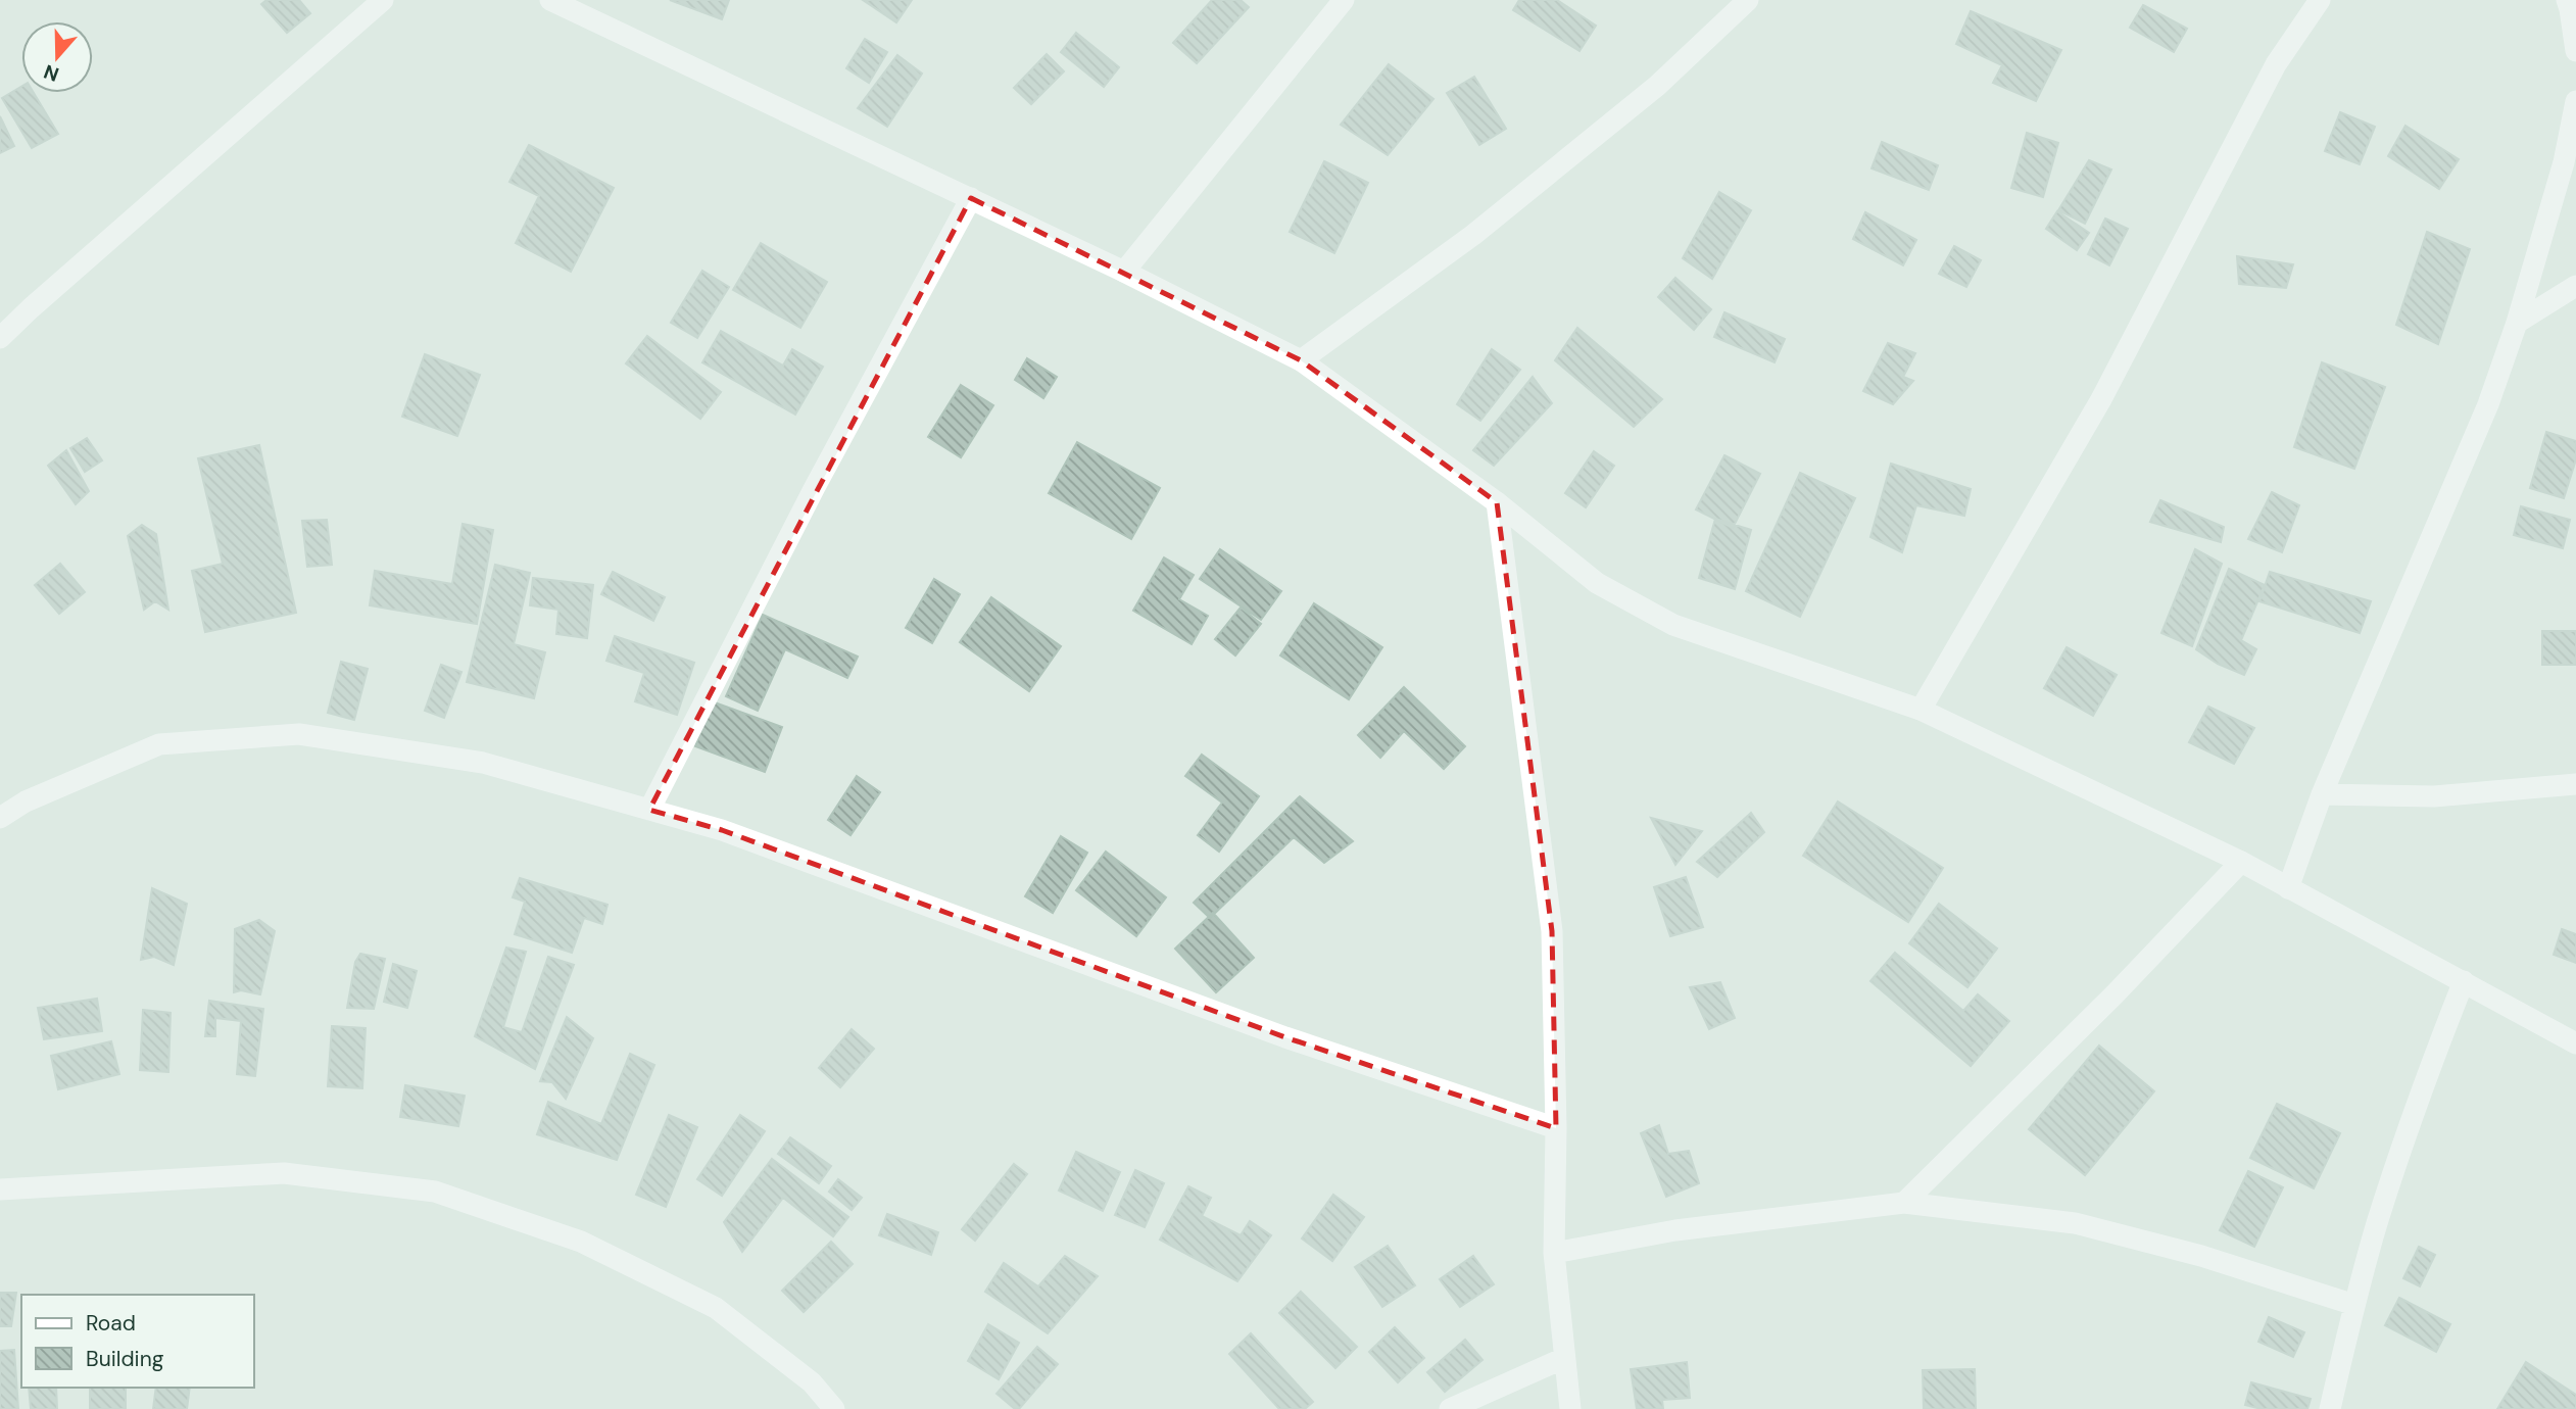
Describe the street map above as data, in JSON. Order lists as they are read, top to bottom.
{
  "legend": ["Road", "Building"],
  "north": "bottom"
}
